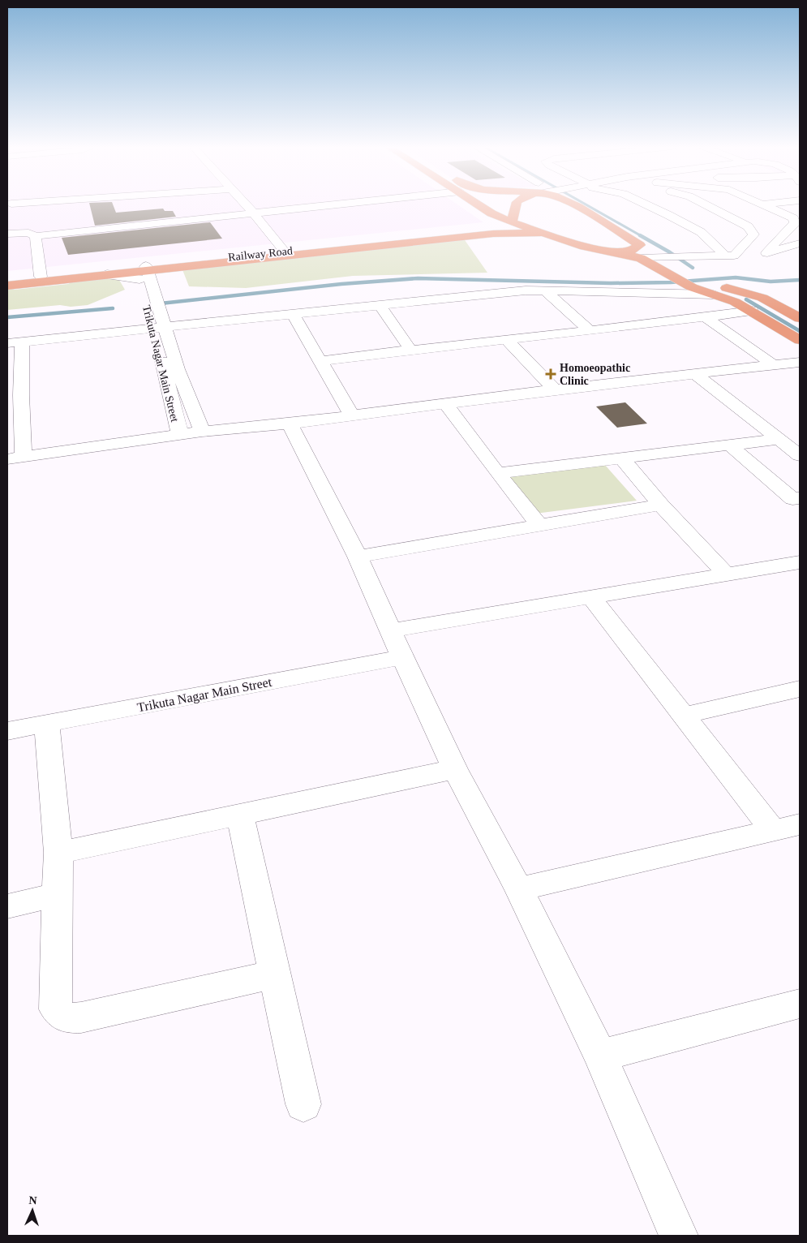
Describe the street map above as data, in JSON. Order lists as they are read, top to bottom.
{
  "streets": {
    "main road": ["Railway Road"],
    "street": ["Trikuta Nagar Main Street"]
  },
  "crossings": [
    ["Railway Road", "Trikuta Nagar Main Street"]
  ],
  "places": {
    "health": ["Homoeopathic Clinic"]
  },
  "north": "top"
}
